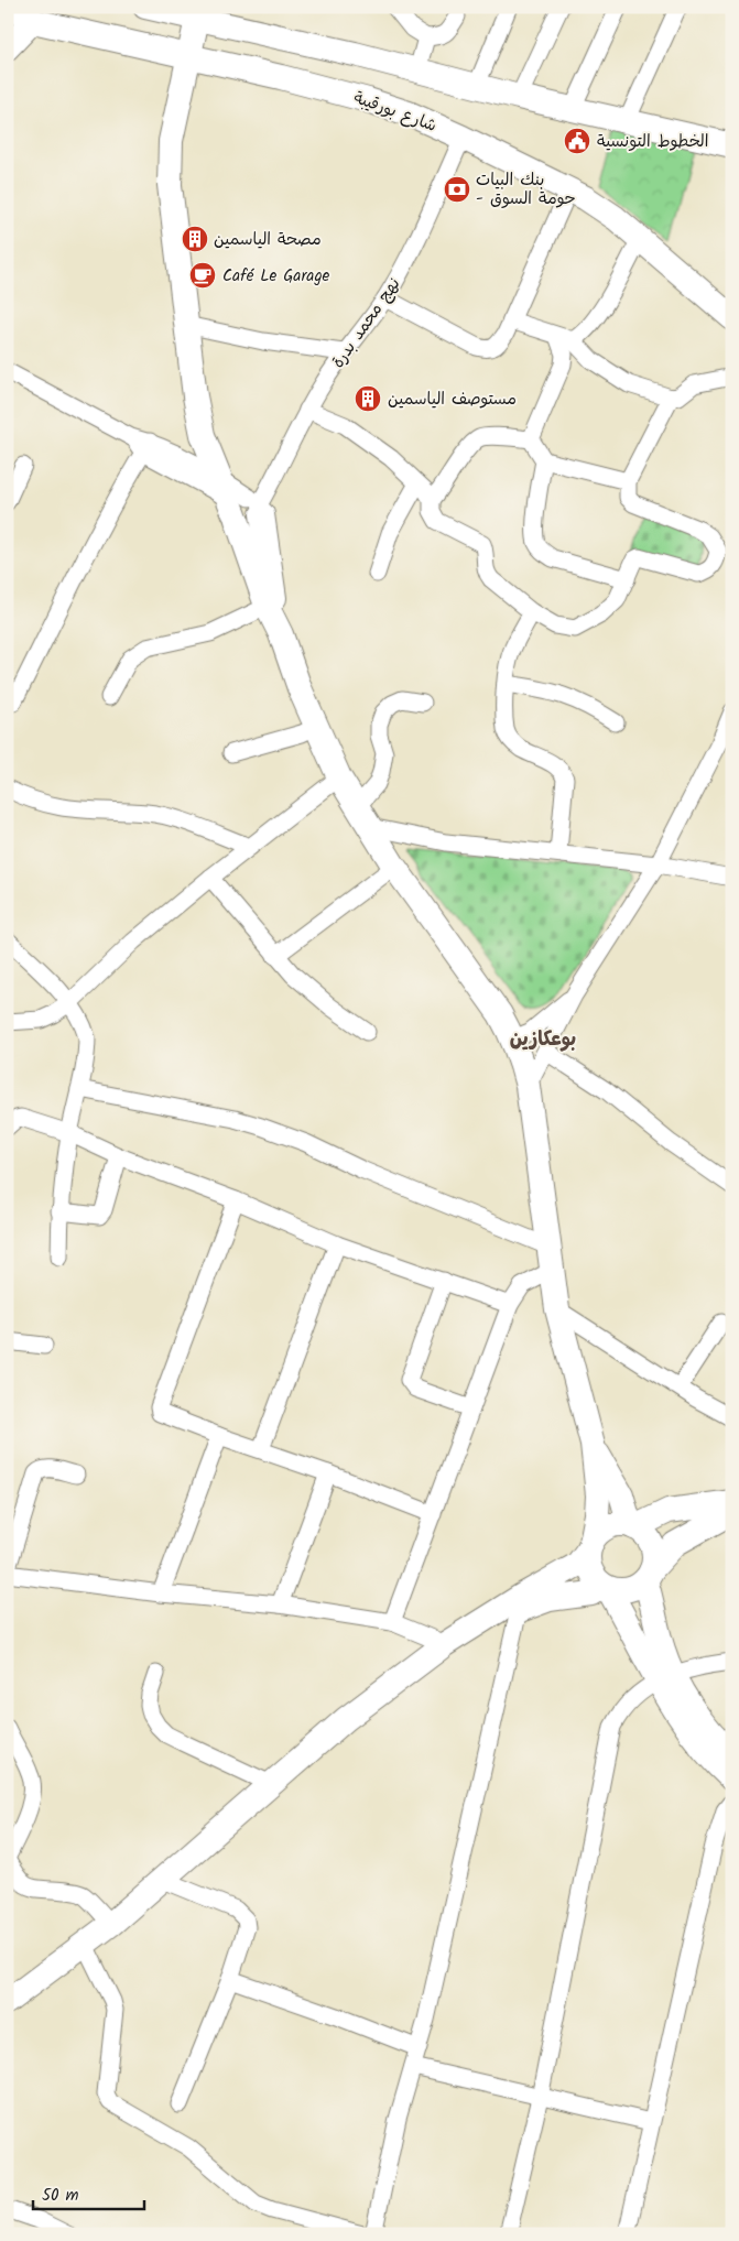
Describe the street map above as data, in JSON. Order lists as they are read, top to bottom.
{
  "streets": {
    "main road": ["شارع بورقيبة"],
    "street": ["نهج محمد بدرة"]
  },
  "crossings": [
    ["شارع بورقيبة", "نهج محمد بدرة"]
  ],
  "districts": ["بوعكازين"],
  "places": {
    "public building": ["الخطوط التونسية"],
    "bank": ["بنك البيات - حومة السوق"],
    "building": ["مصحة الياسمين", "مستوصف الياسمين"],
    "cafe": ["Café Le Garage"]
  },
  "scale_bar": "50 m"
}
